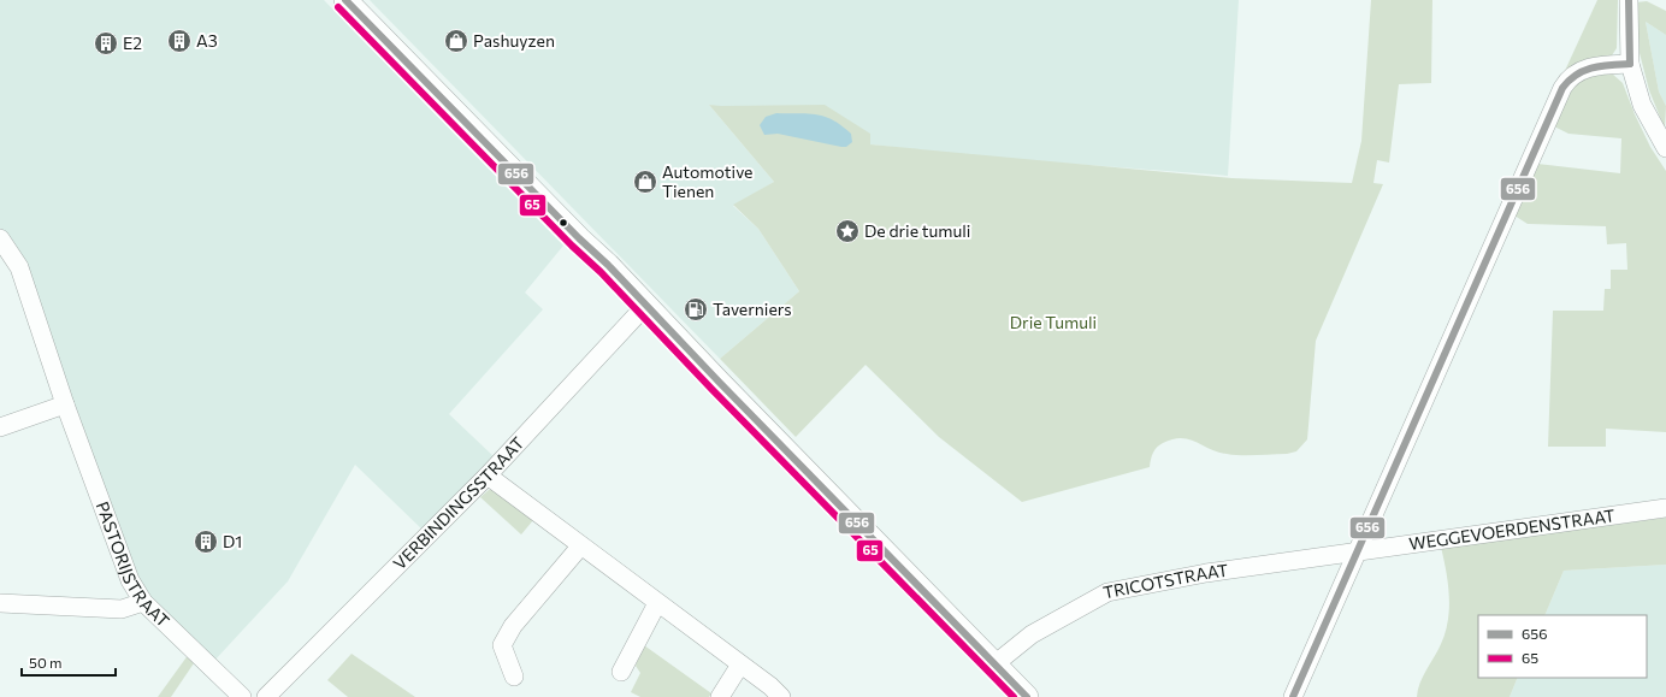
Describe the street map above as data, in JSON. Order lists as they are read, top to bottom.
{
  "streets": {
    "street": [
      "VERBINDINGSSTRAAT",
      "WEGGEVOERDENSTRAAT",
      "PASTORIJSTRAAT",
      "TRICOTSTRAAT"
    ]
  },
  "crossings": [
    ["WEGGEVOERDENSTRAAT", "TRICOTSTRAAT"]
  ],
  "parks": ["Drie Tumuli"],
  "places": {
    "building": ["A3", "E2", "D1"],
    "shop": ["Pashuyzen", "Automotive Tienen"],
    "place": ["De drie tumuli"],
    "fuel station": ["Taverniers"]
  },
  "lines": ["transit line 656", "transit line 65"],
  "legend": ["656", "65"],
  "scale_bar": "50 m"
}
